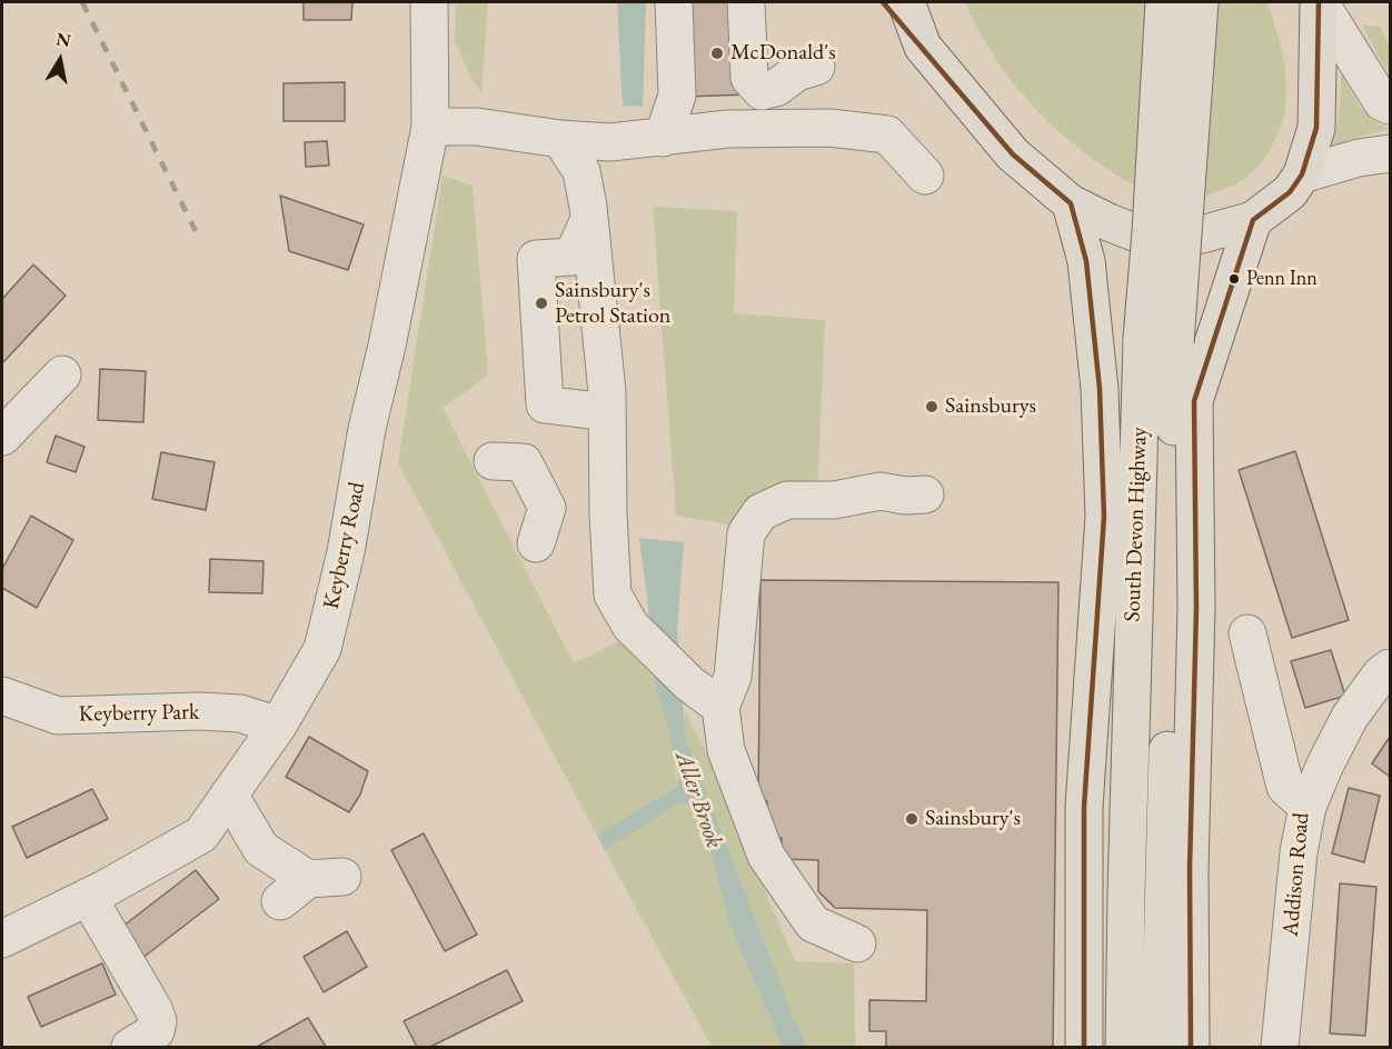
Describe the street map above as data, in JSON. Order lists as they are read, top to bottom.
{
  "streets": {
    "main road": ["South Devon Highway"],
    "street": ["Keyberry Road", "Keyberry Park", "Addison Road"]
  },
  "crossings": [
    ["Keyberry Road", "Keyberry Park"]
  ],
  "water": ["Aller Brook"],
  "places": [
    "McDonald's",
    "Penn Inn",
    "Sainsbury's Petrol Station",
    "Sainsburys",
    "Sainsbury's"
  ],
  "north": "top"
}
